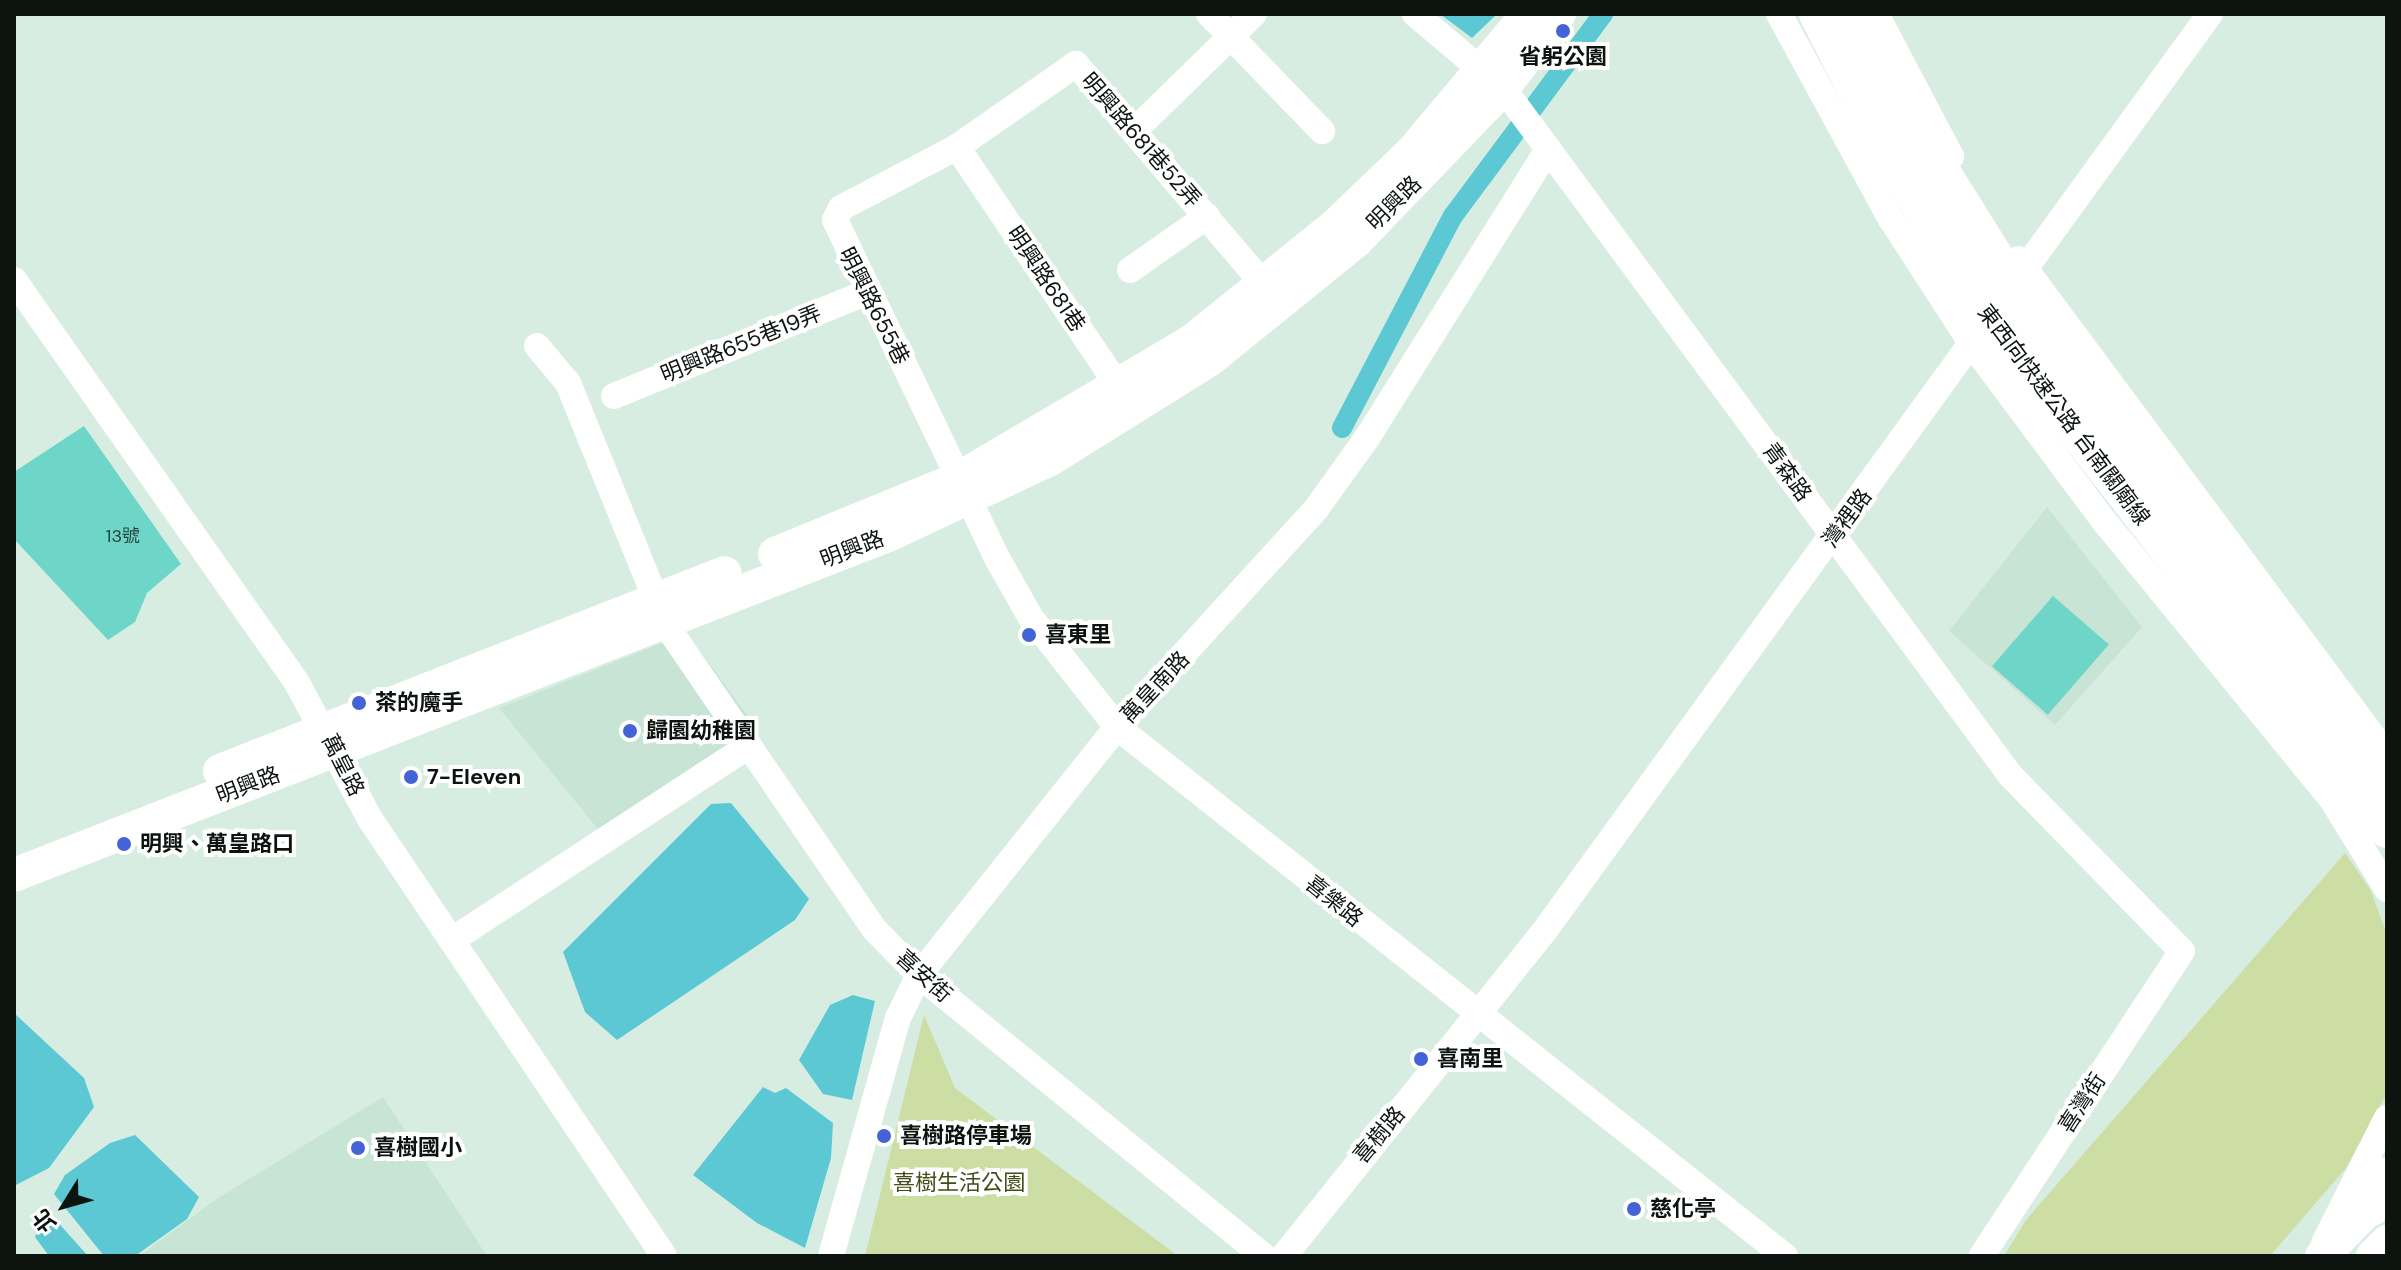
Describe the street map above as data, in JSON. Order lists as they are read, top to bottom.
{
  "streets": {
    "highway": ["東西向快速公路 台南關廟線"],
    "main road": ["明興路"],
    "street": [
      "明興路681巷52弄",
      "明興路681巷",
      "明興路655巷",
      "明興路655巷19弄",
      "青森路",
      "灣裡路",
      "萬皇南路",
      "萬皇路",
      "喜樂路",
      "喜安街",
      "喜灣街",
      "喜樹路"
    ]
  },
  "crossings": [
    ["明興路681巷52弄", "明興路"],
    ["明興路681巷52弄", "明興路681巷"],
    ["明興路681巷52弄", "明興路655巷"],
    ["明興路", "明興路681巷"],
    ["明興路", "明興路655巷"],
    ["明興路", "青森路"],
    ["明興路", "萬皇路"],
    ["明興路", "喜樂路"],
    ["明興路", "喜安街"],
    ["明興路681巷", "明興路655巷"],
    ["明興路655巷", "明興路655巷19弄"],
    ["明興路655巷", "喜樂路"],
    ["青森路", "灣裡路"],
    ["青森路", "萬皇南路"],
    ["青森路", "喜灣街"],
    ["灣裡路", "喜樂路"],
    ["灣裡路", "喜樹路"],
    ["萬皇南路", "喜樂路"],
    ["萬皇南路", "喜安街"],
    ["喜樂路", "喜樹路"]
  ],
  "parks": ["喜樹生活公園"],
  "places": [
    "省躬公園",
    "喜東里",
    "茶的魔手",
    "歸園幼稚園",
    "7-Eleven",
    "明興、萬皇路口",
    "喜南里",
    "喜樹路停車場",
    "喜樹國小",
    "慈化亭"
  ],
  "house_numbers": ["13號"],
  "north": "bottom left"
}
